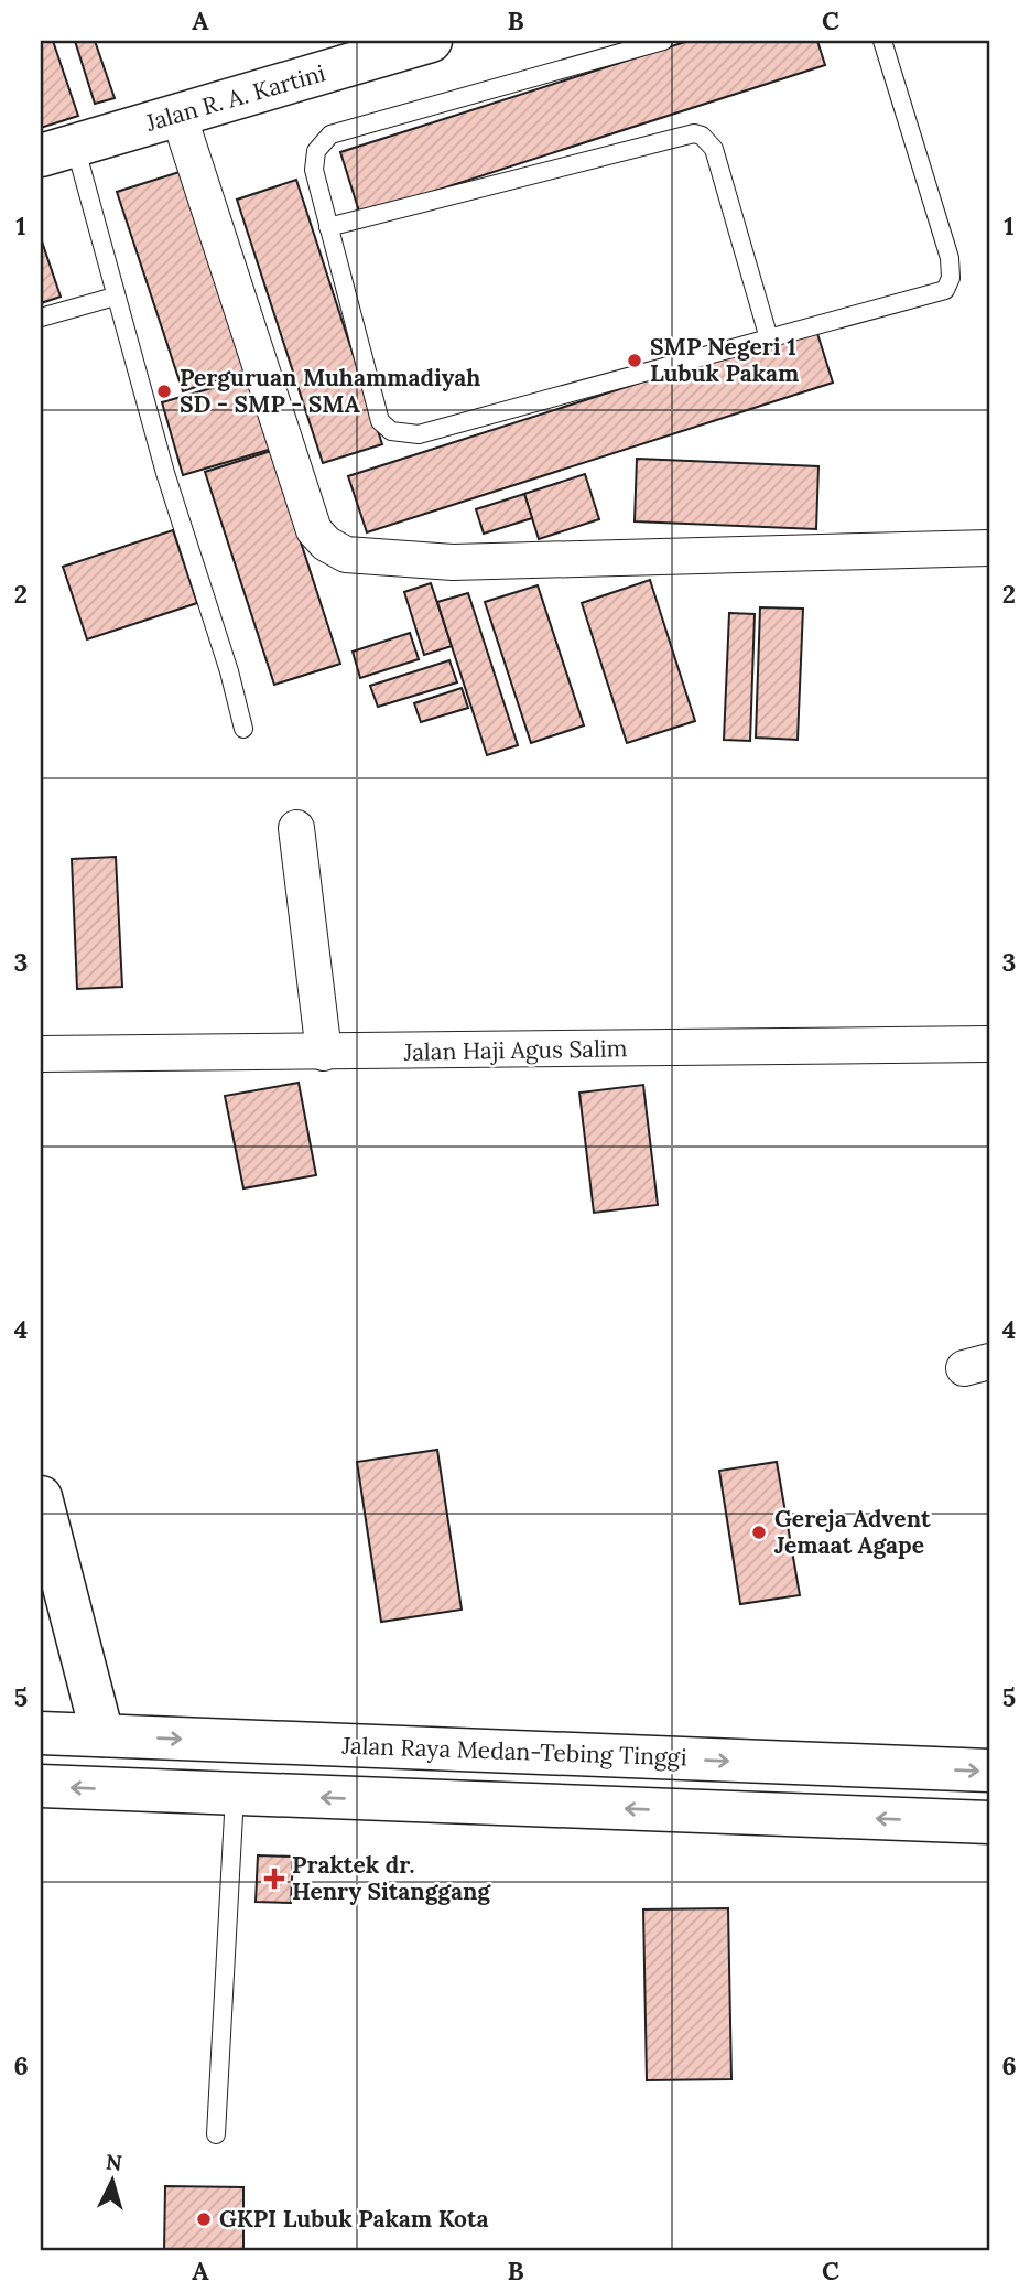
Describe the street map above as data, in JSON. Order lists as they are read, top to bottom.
{
  "streets": {
    "main road": ["Jalan R. A. Kartini", "Jalan Raya Medan-Tebing Tinggi"],
    "street": ["Jalan Haji Agus Salim"]
  },
  "places": {
    "other": [
      "SMP Negeri 1 Lubuk Pakam",
      "Perguruan Muhammadiyah SD - SMP - SMA",
      "Gereja Advent Jemaat Agape",
      "GKPI Lubuk Pakam Kota"
    ],
    "health": ["Praktek dr. Henry Sitanggang"]
  },
  "north": "top",
  "grid": {
    "columns": ["A", "B", "C"],
    "rows": [
      "1",
      "2",
      "3",
      "4",
      "5",
      "6"
    ]
  }
}
